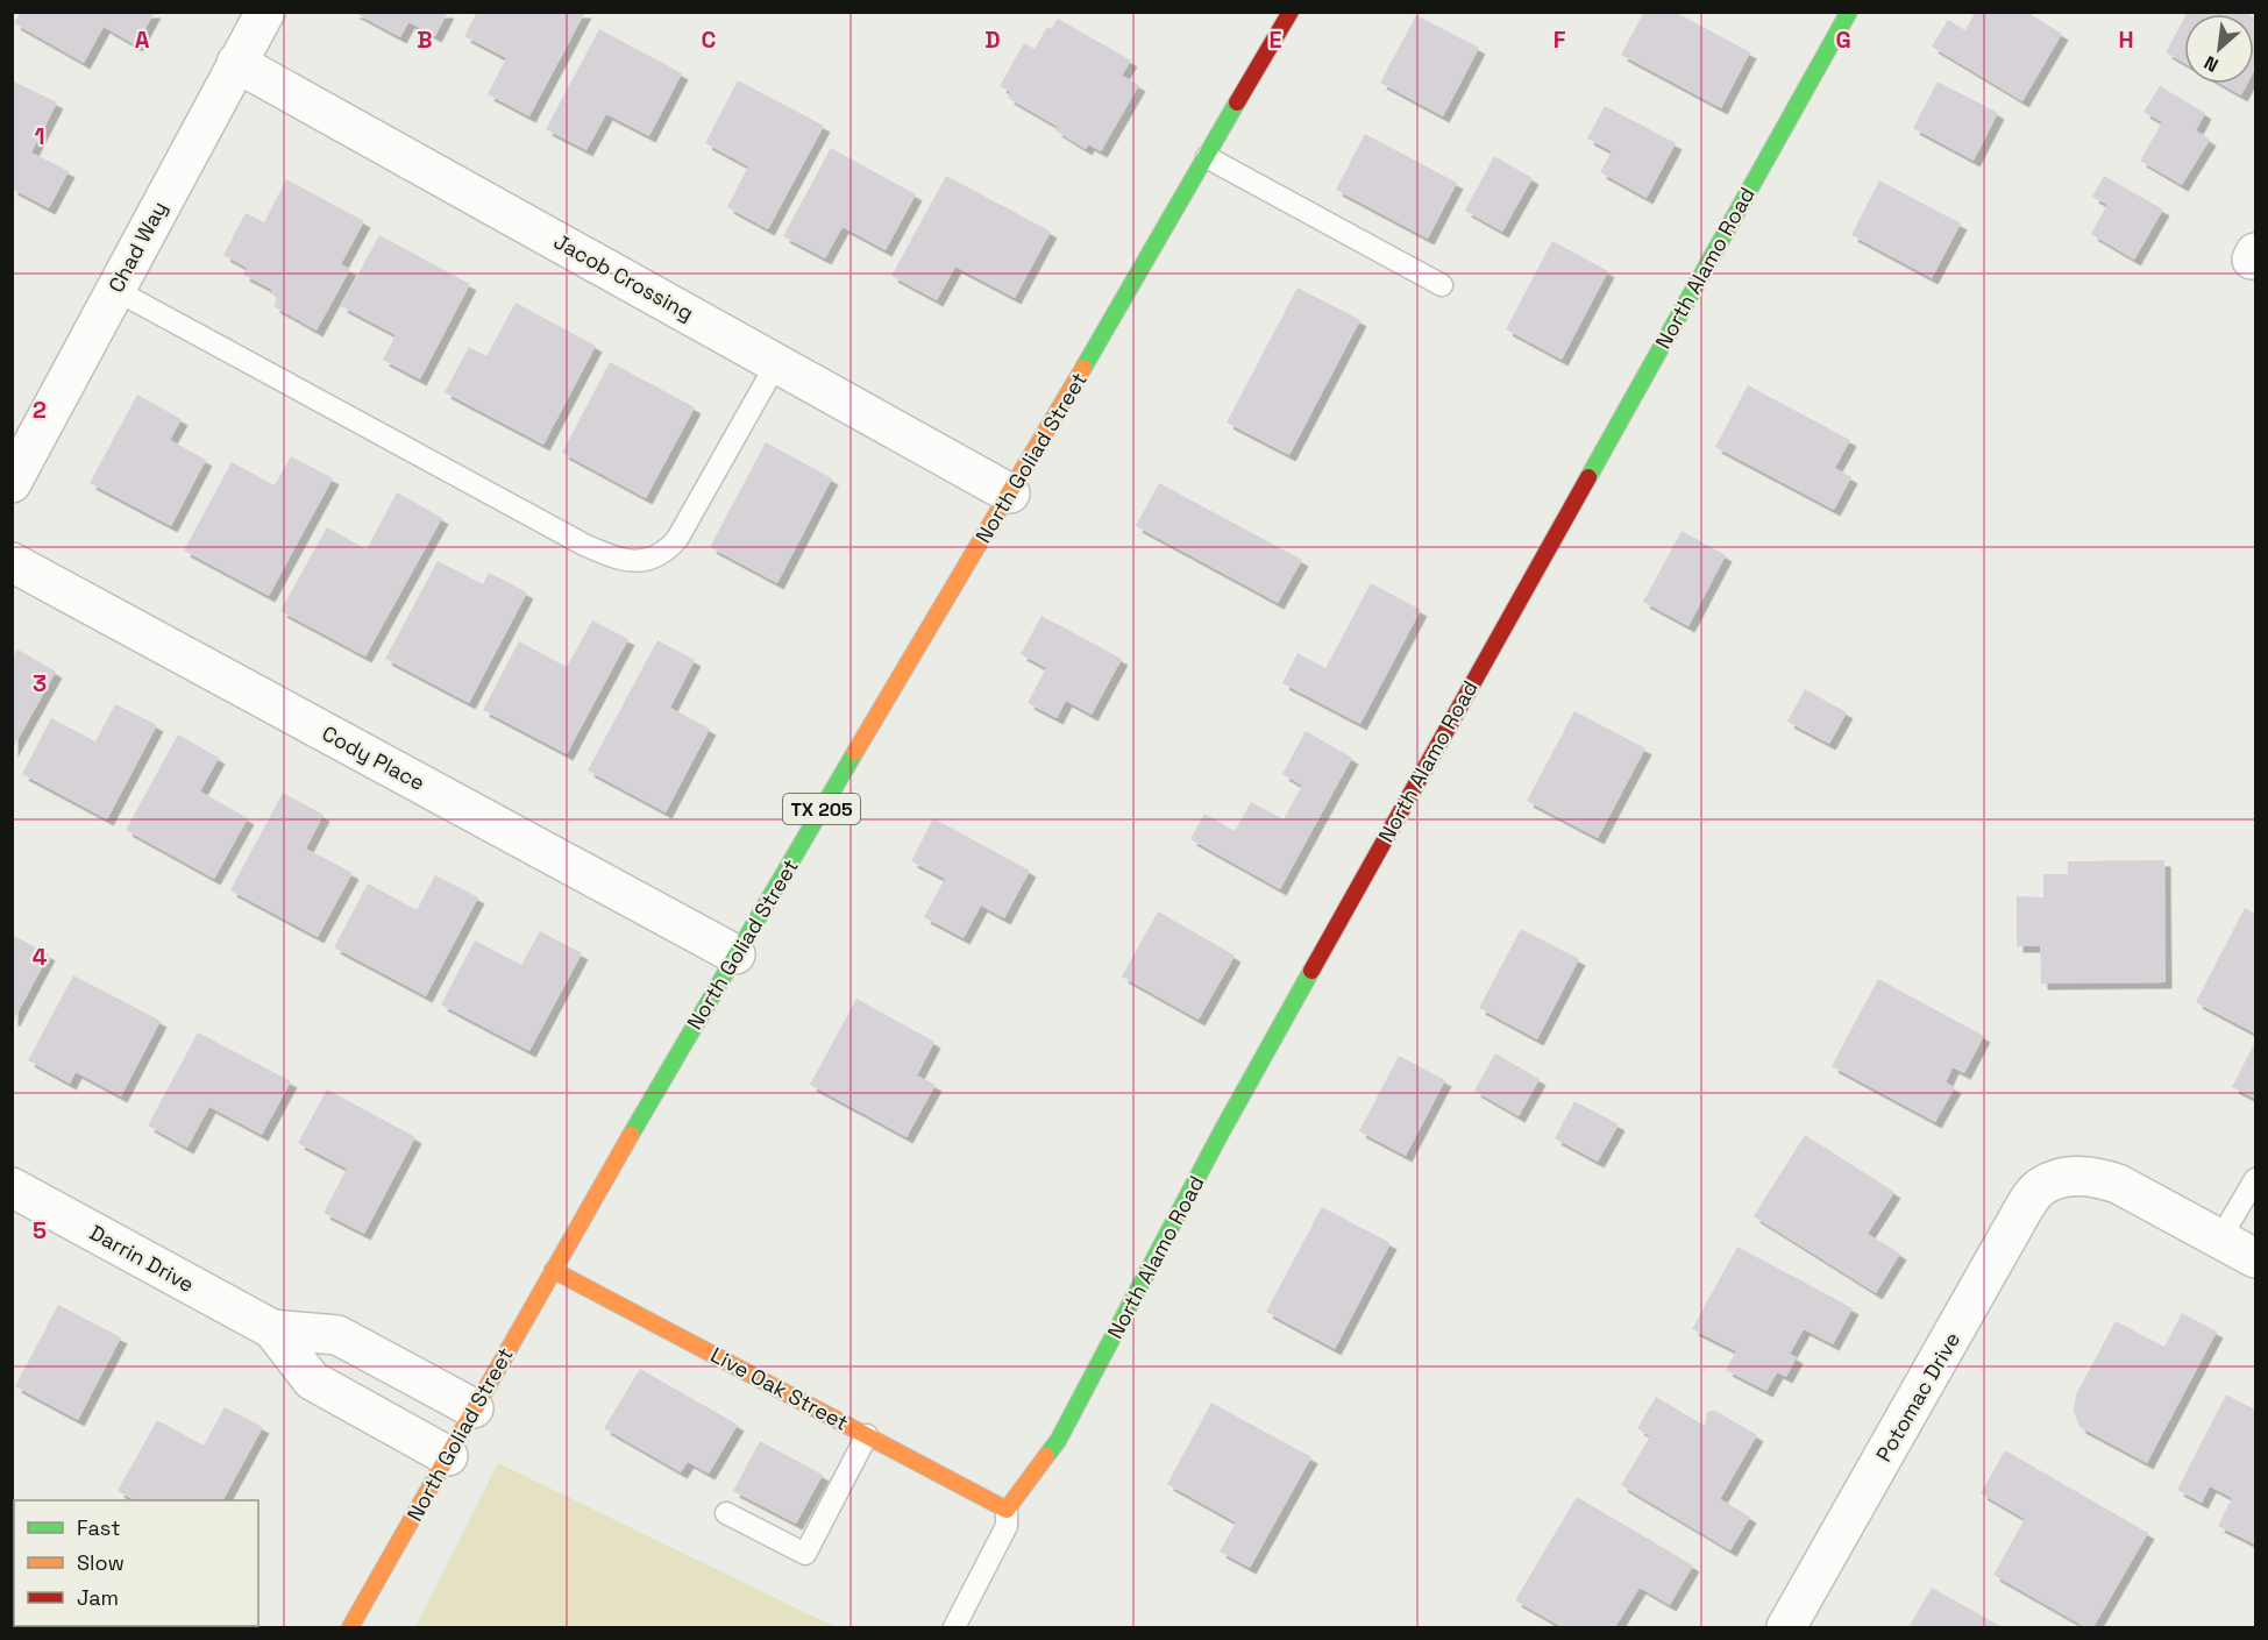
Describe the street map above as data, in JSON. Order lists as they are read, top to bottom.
{
  "streets": {
    "street": [
      "Chad Way",
      "North Alamo Road",
      "Jacob Crossing",
      "North Goliad Street",
      "Cody Place",
      "TX 205",
      "Darrin Drive",
      "Live Oak Street",
      "Potomac Drive"
    ]
  },
  "crossings": [
    ["Chad Way", "Jacob Crossing"],
    ["North Alamo Road", "Live Oak Street"],
    ["Jacob Crossing", "North Goliad Street"],
    ["North Goliad Street", "Cody Place"],
    ["North Goliad Street", "Darrin Drive"],
    ["North Goliad Street", "Live Oak Street"]
  ],
  "legend": ["Fast", "Slow", "Jam"],
  "north": "bottom left",
  "grid": {
    "columns": [
      "A",
      "B",
      "C",
      "D",
      "E",
      "F",
      "G",
      "H"
    ],
    "rows": [
      "1",
      "2",
      "3",
      "4",
      "5"
    ]
  }
}
